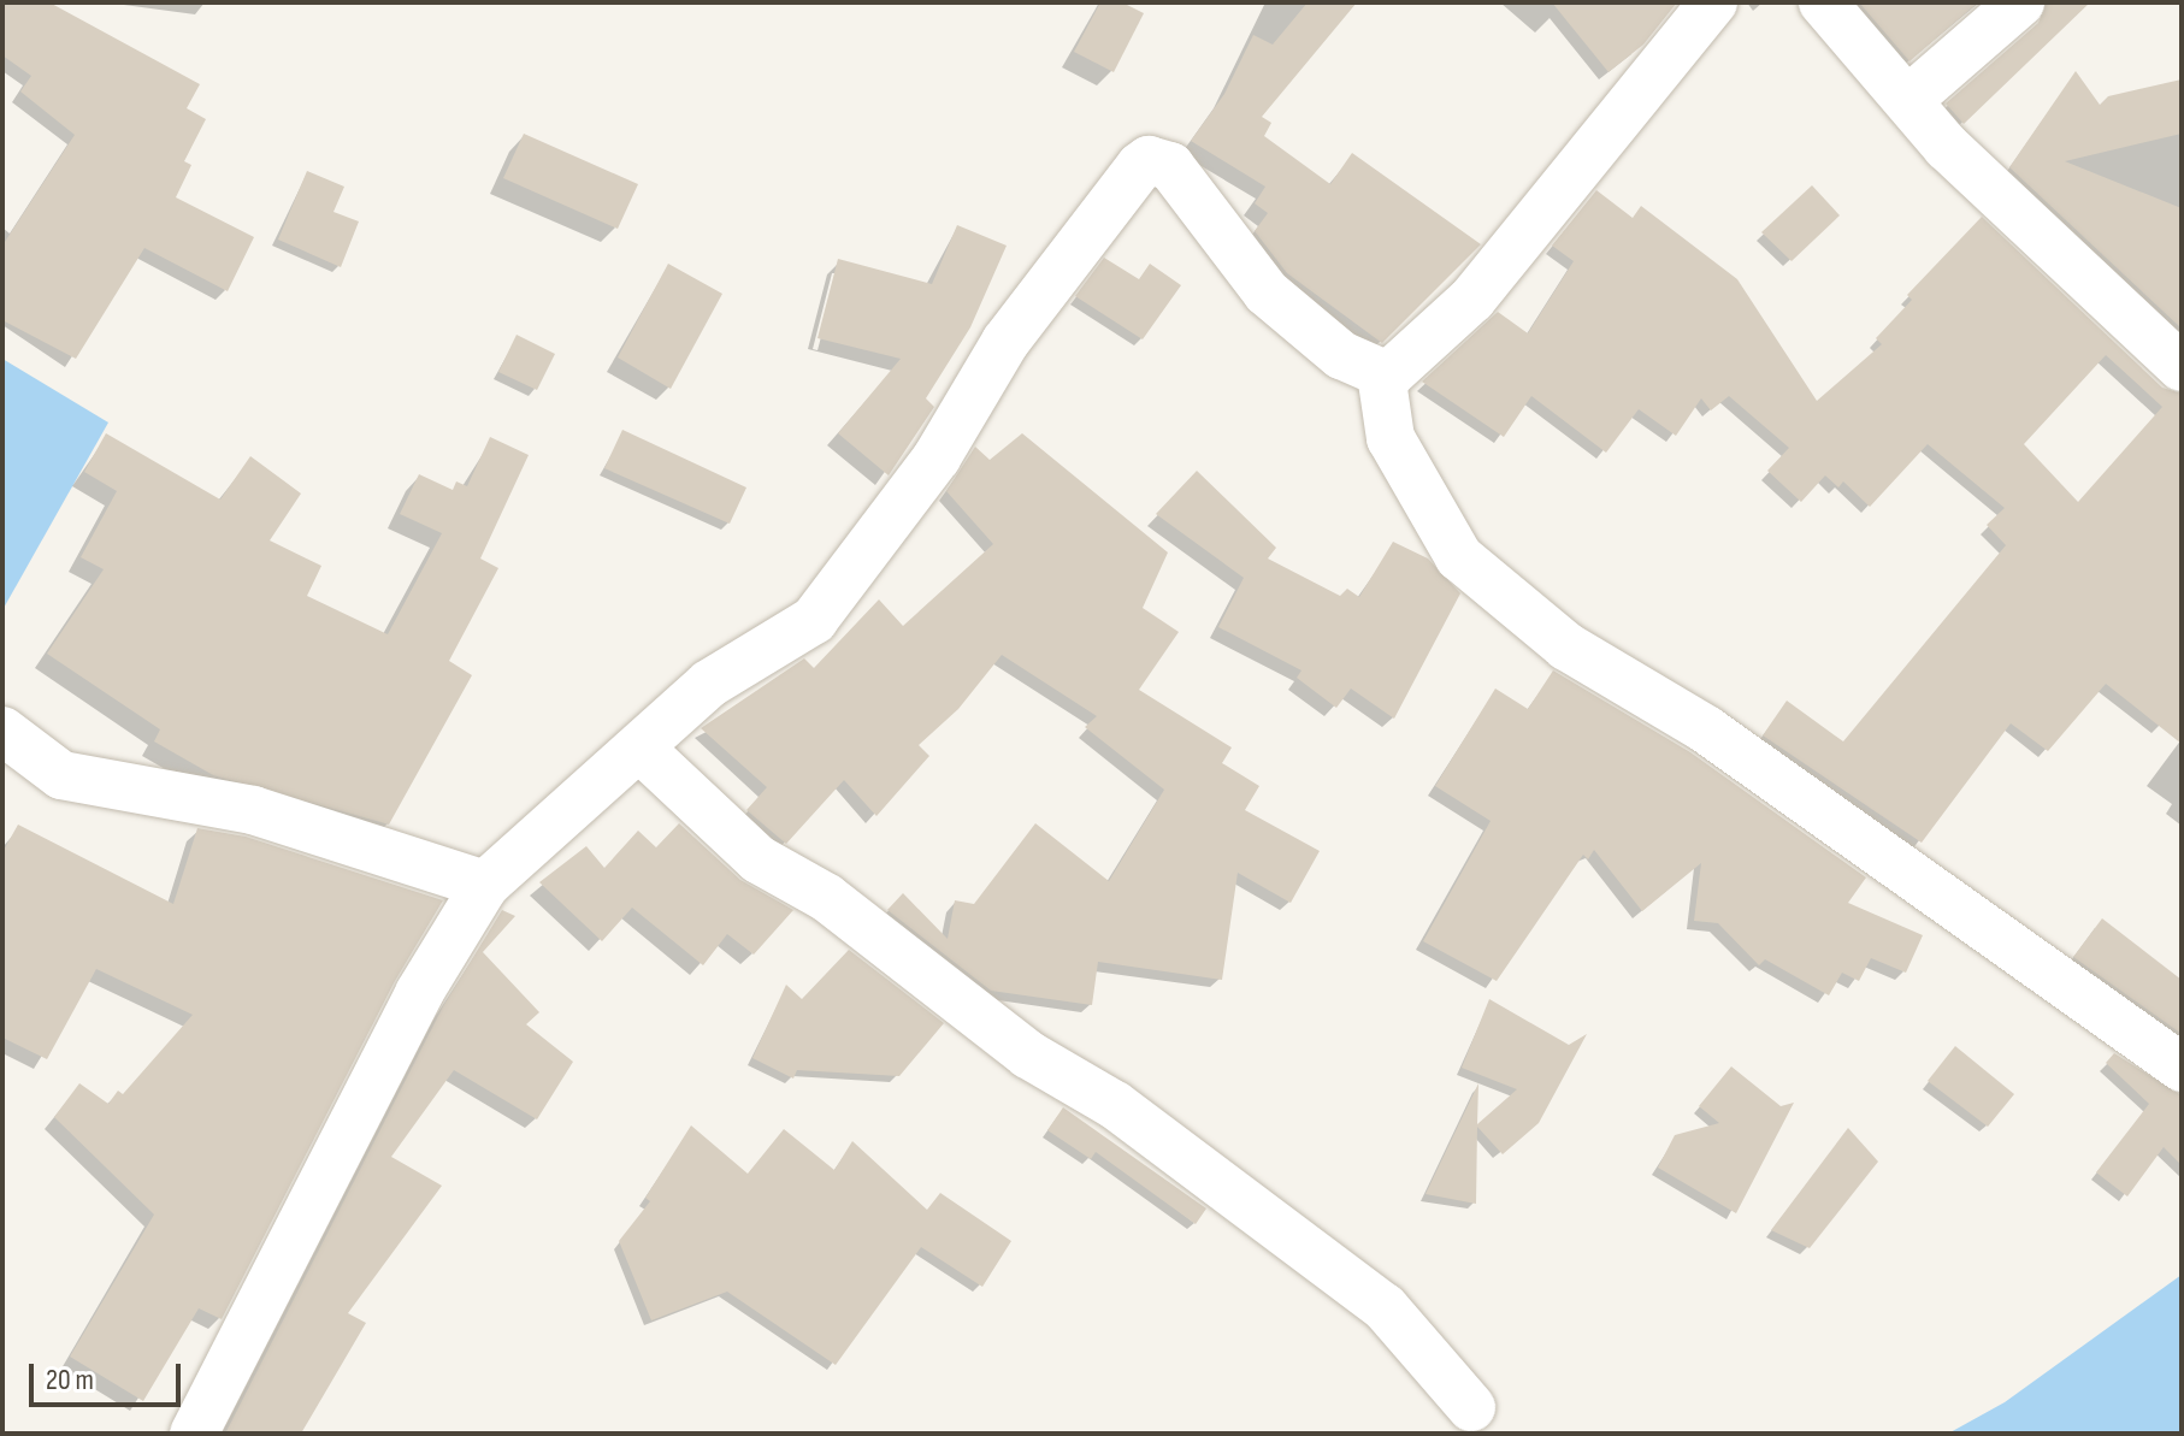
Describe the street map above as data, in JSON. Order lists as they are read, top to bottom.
{
  "scale_bar": "20 m"
}
